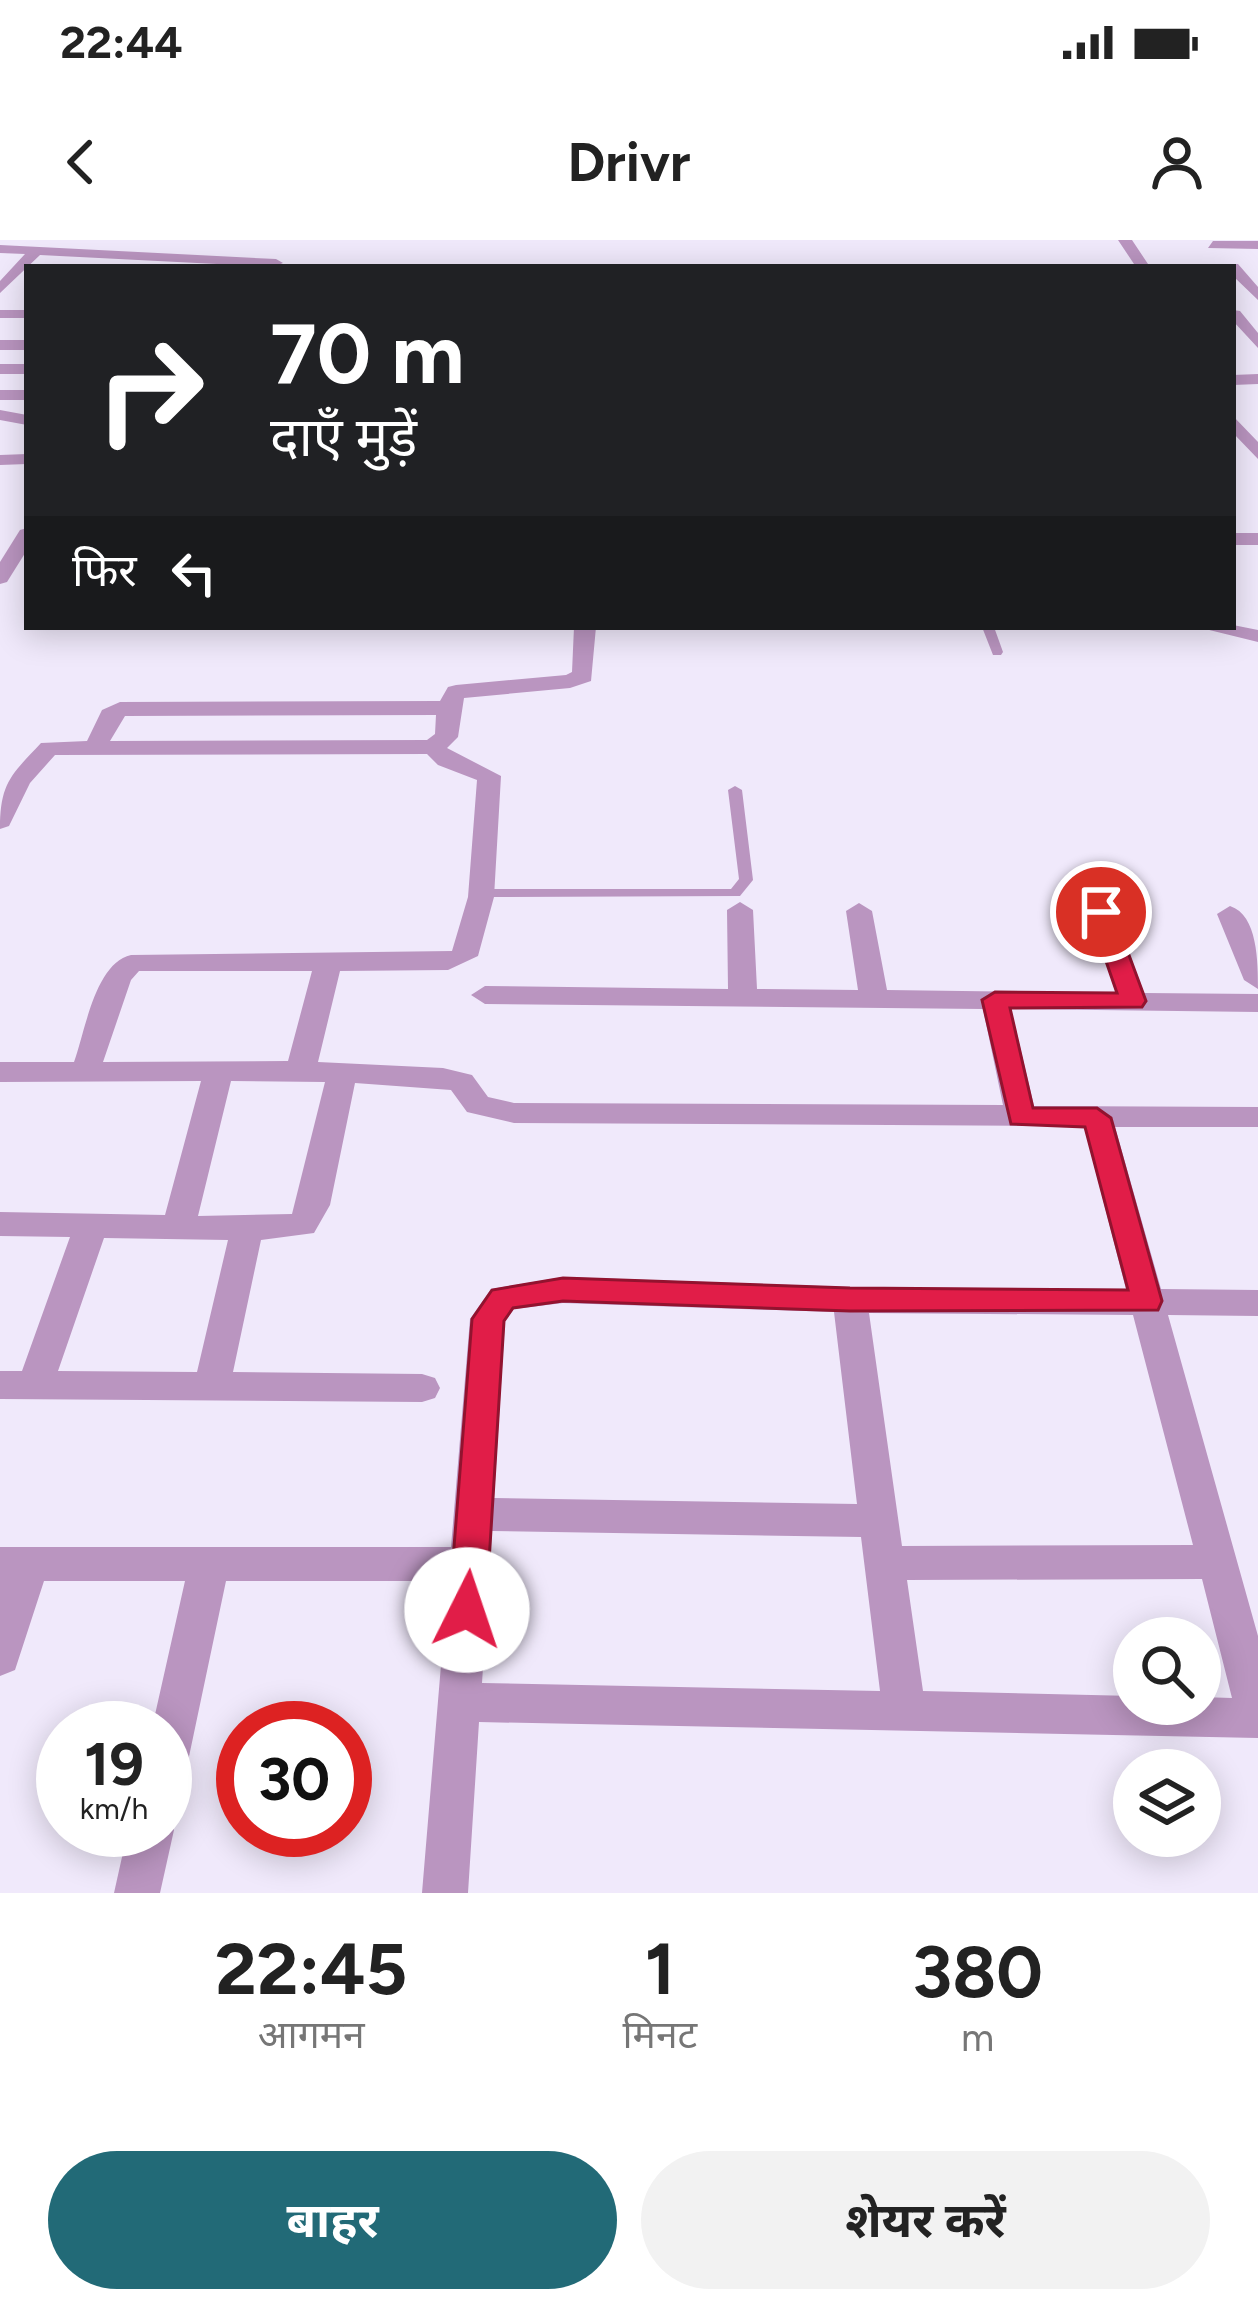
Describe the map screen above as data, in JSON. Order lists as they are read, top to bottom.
{
  "page": {
    "status": "22:44",
    "header": "Drivr",
    "turn": ["70 m", "दाएँ मुड़ें"],
    "then": "फिर",
    "speed": "19 km/h",
    "limit": "30",
    "eta": [
      "22:45",
      "आगमन",
      "1",
      "मिनट",
      "380",
      "m"
    ],
    "buttons": ["बाहर", "शेयर करें"]
  }
}
